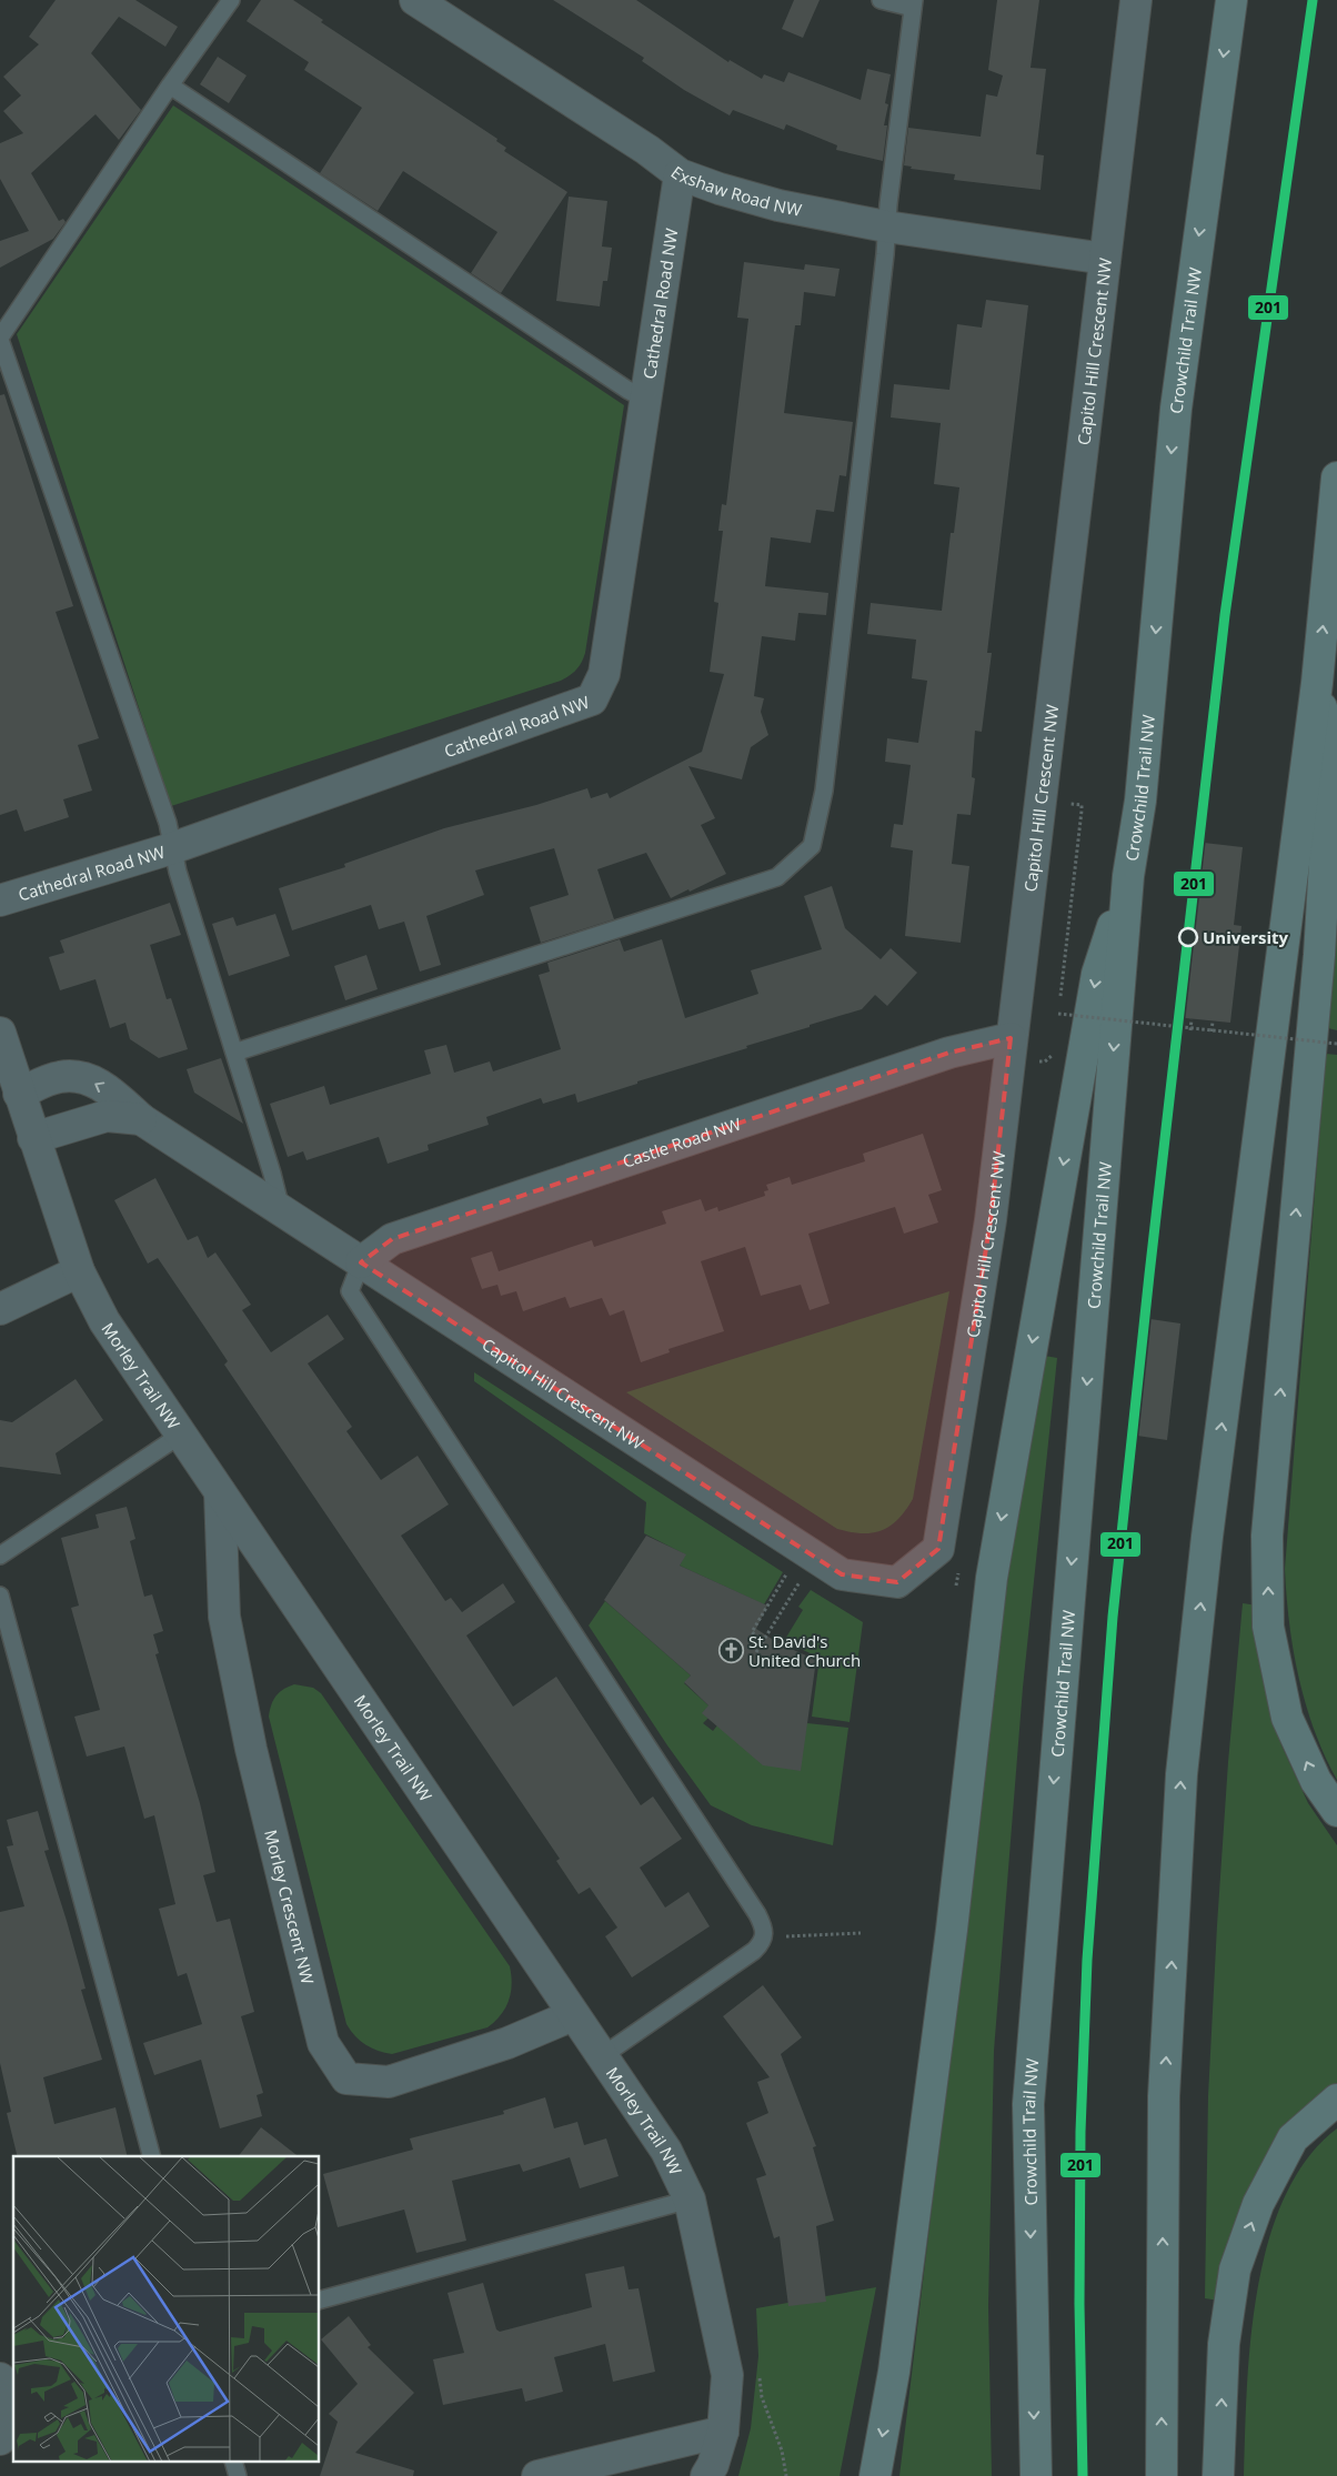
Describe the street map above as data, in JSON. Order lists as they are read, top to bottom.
{
  "streets": {
    "highway": ["Crowchild Trail NW"],
    "street": [
      "Exshaw Road NW",
      "Cathedral Road NW",
      "Capitol Hill Crescent NW",
      "Castle Road NW",
      "Morley Trail NW",
      "Morley Crescent NW"
    ]
  },
  "crossings": [
    ["Exshaw Road NW", "Cathedral Road NW"],
    ["Exshaw Road NW", "Capitol Hill Crescent NW"],
    ["Capitol Hill Crescent NW", "Castle Road NW"],
    ["Capitol Hill Crescent NW", "Morley Trail NW"],
    ["Morley Trail NW", "Morley Crescent NW"]
  ],
  "places": {
    "other": ["University"],
    "church": ["St. David's United Church"]
  },
  "lines": ["transit line 201"]
}
